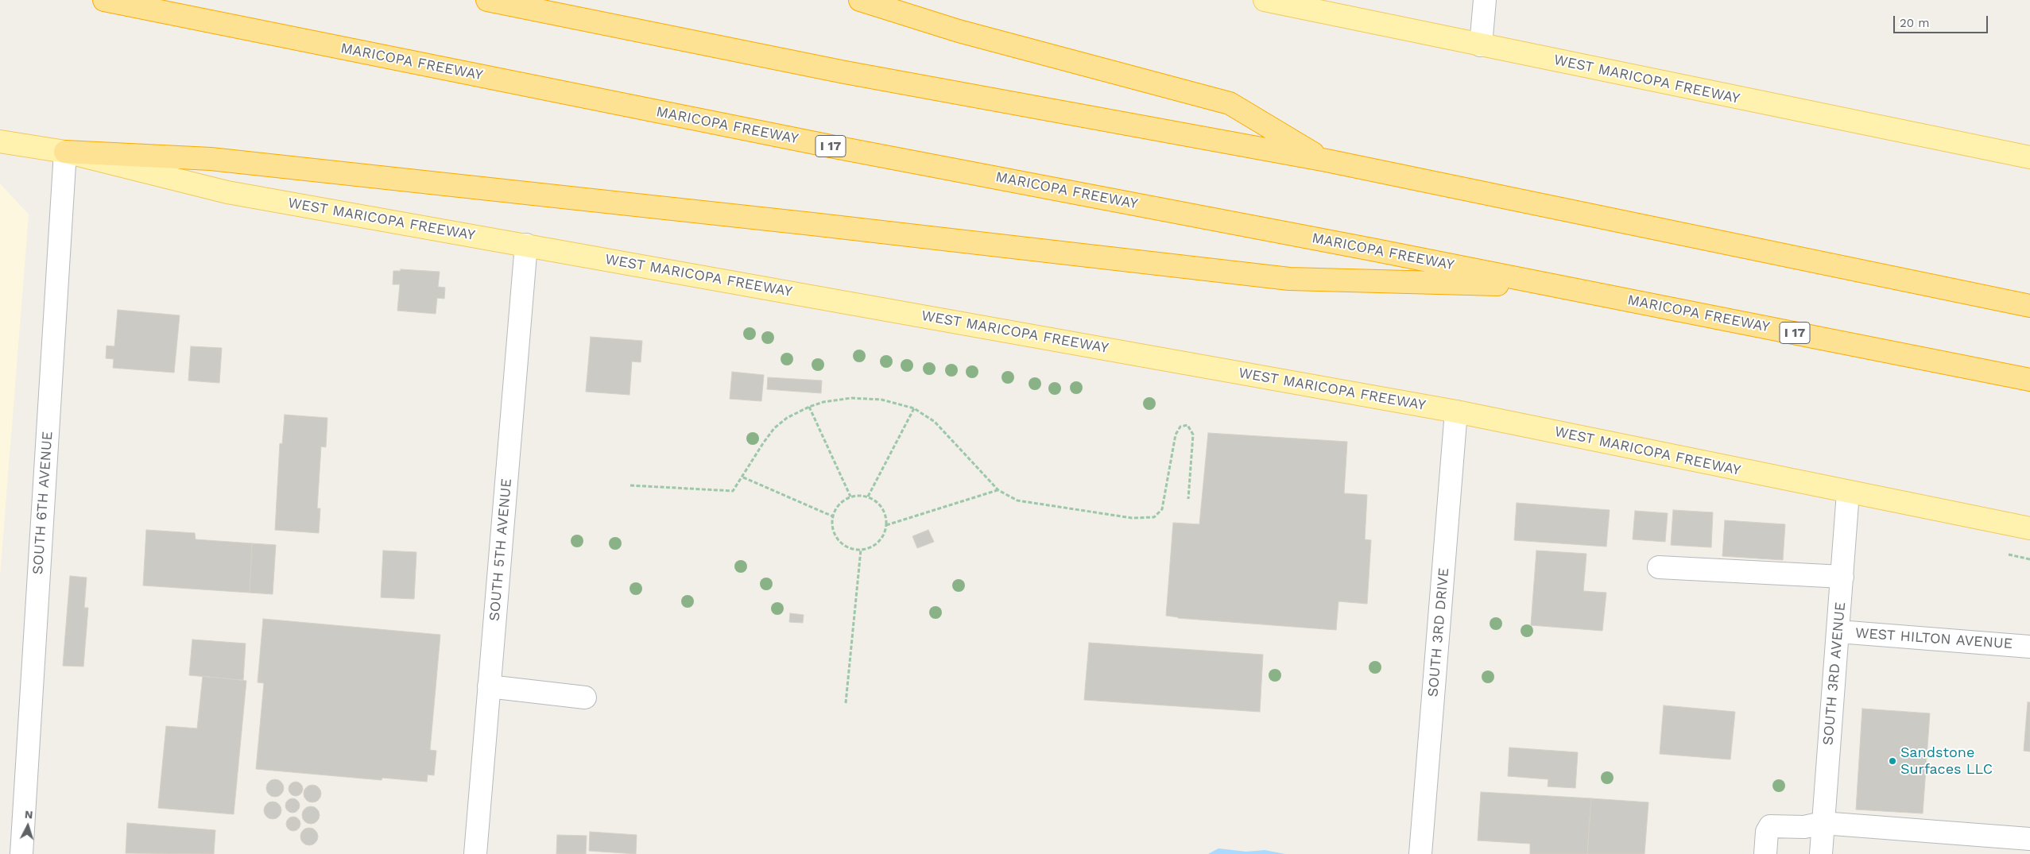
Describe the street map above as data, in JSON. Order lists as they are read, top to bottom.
{
  "streets": {
    "highway": ["MARICOPA FREEWAY", "I 17"],
    "main road": ["WEST MARICOPA FREEWAY"],
    "street": [
      "SOUTH 6TH AVENUE",
      "SOUTH 5TH AVENUE",
      "SOUTH 3RD DRIVE",
      "WEST HILTON AVENUE",
      "SOUTH 3RD AVENUE"
    ]
  },
  "crossings": [
    ["WEST MARICOPA FREEWAY", "SOUTH 6TH AVENUE"],
    ["WEST MARICOPA FREEWAY", "SOUTH 5TH AVENUE"],
    ["WEST MARICOPA FREEWAY", "SOUTH 3RD DRIVE"],
    ["WEST MARICOPA FREEWAY", "SOUTH 3RD AVENUE"],
    ["WEST HILTON AVENUE", "SOUTH 3RD AVENUE"]
  ],
  "places": ["Sandstone Surfaces LLC"],
  "scale_bar": "20 m",
  "north": "top"
}
